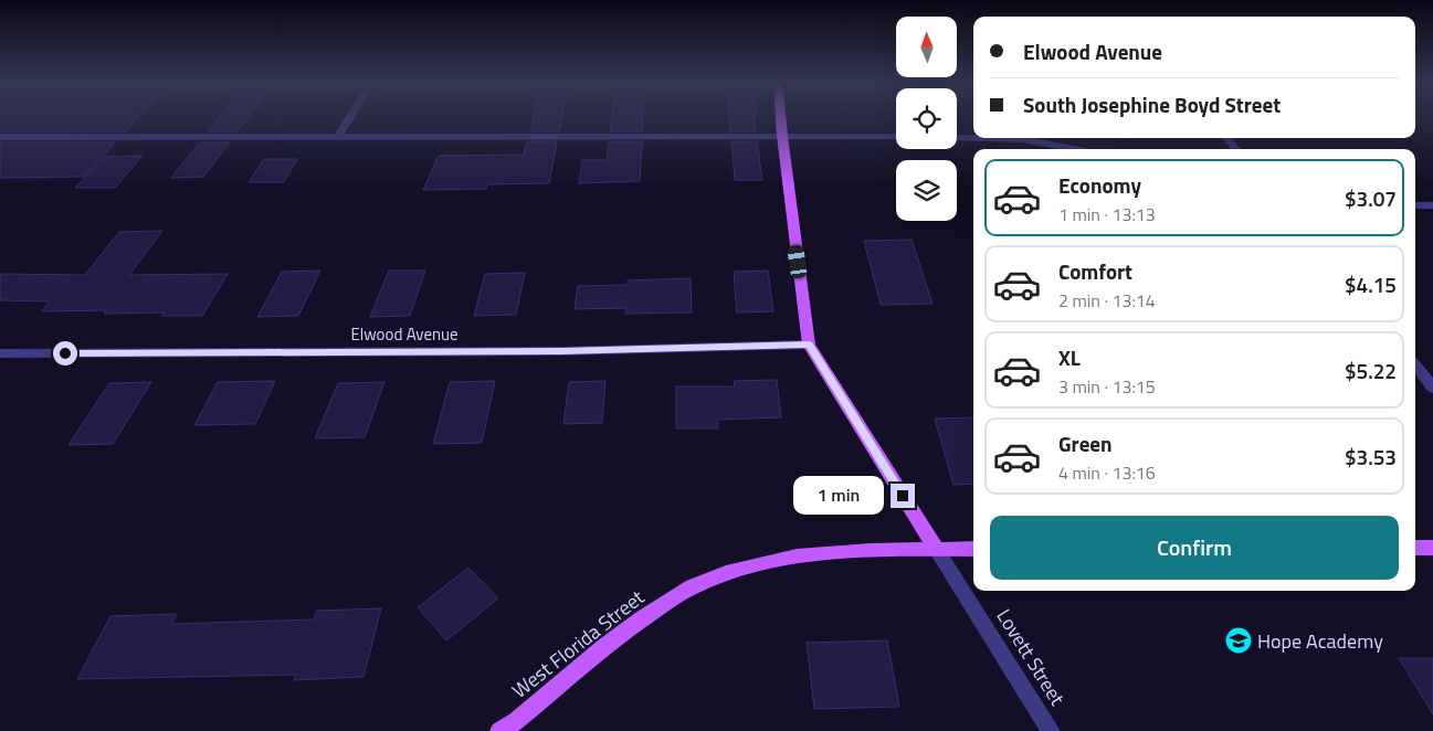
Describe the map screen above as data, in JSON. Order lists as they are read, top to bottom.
{
  "streets": {
    "main road": ["West Florida Street"],
    "street": ["Elwood Avenue", "Lovett Street"]
  },
  "crossings": [
    ["West Florida Street", "Lovett Street"]
  ],
  "places": {
    "school or university": ["Hope Academy"]
  },
  "north": "top",
  "page": {
    "banner": ["Elwood Avenue", "South Josephine Boyd Street"],
    "list": [
      {
        "name": "Economy",
        "note": "1 min · 13:13",
        "value": "$3.07"
      },
      {
        "name": "Comfort",
        "note": "2 min · 13:14",
        "value": "$4.15"
      },
      {
        "name": "XL",
        "note": "3 min · 13:15",
        "value": "$5.22"
      },
      {
        "name": "Green",
        "note": "4 min · 13:16",
        "value": "$3.53"
      }
    ],
    "bubble": "1 min",
    "buttons": "Confirm"
  }
}
